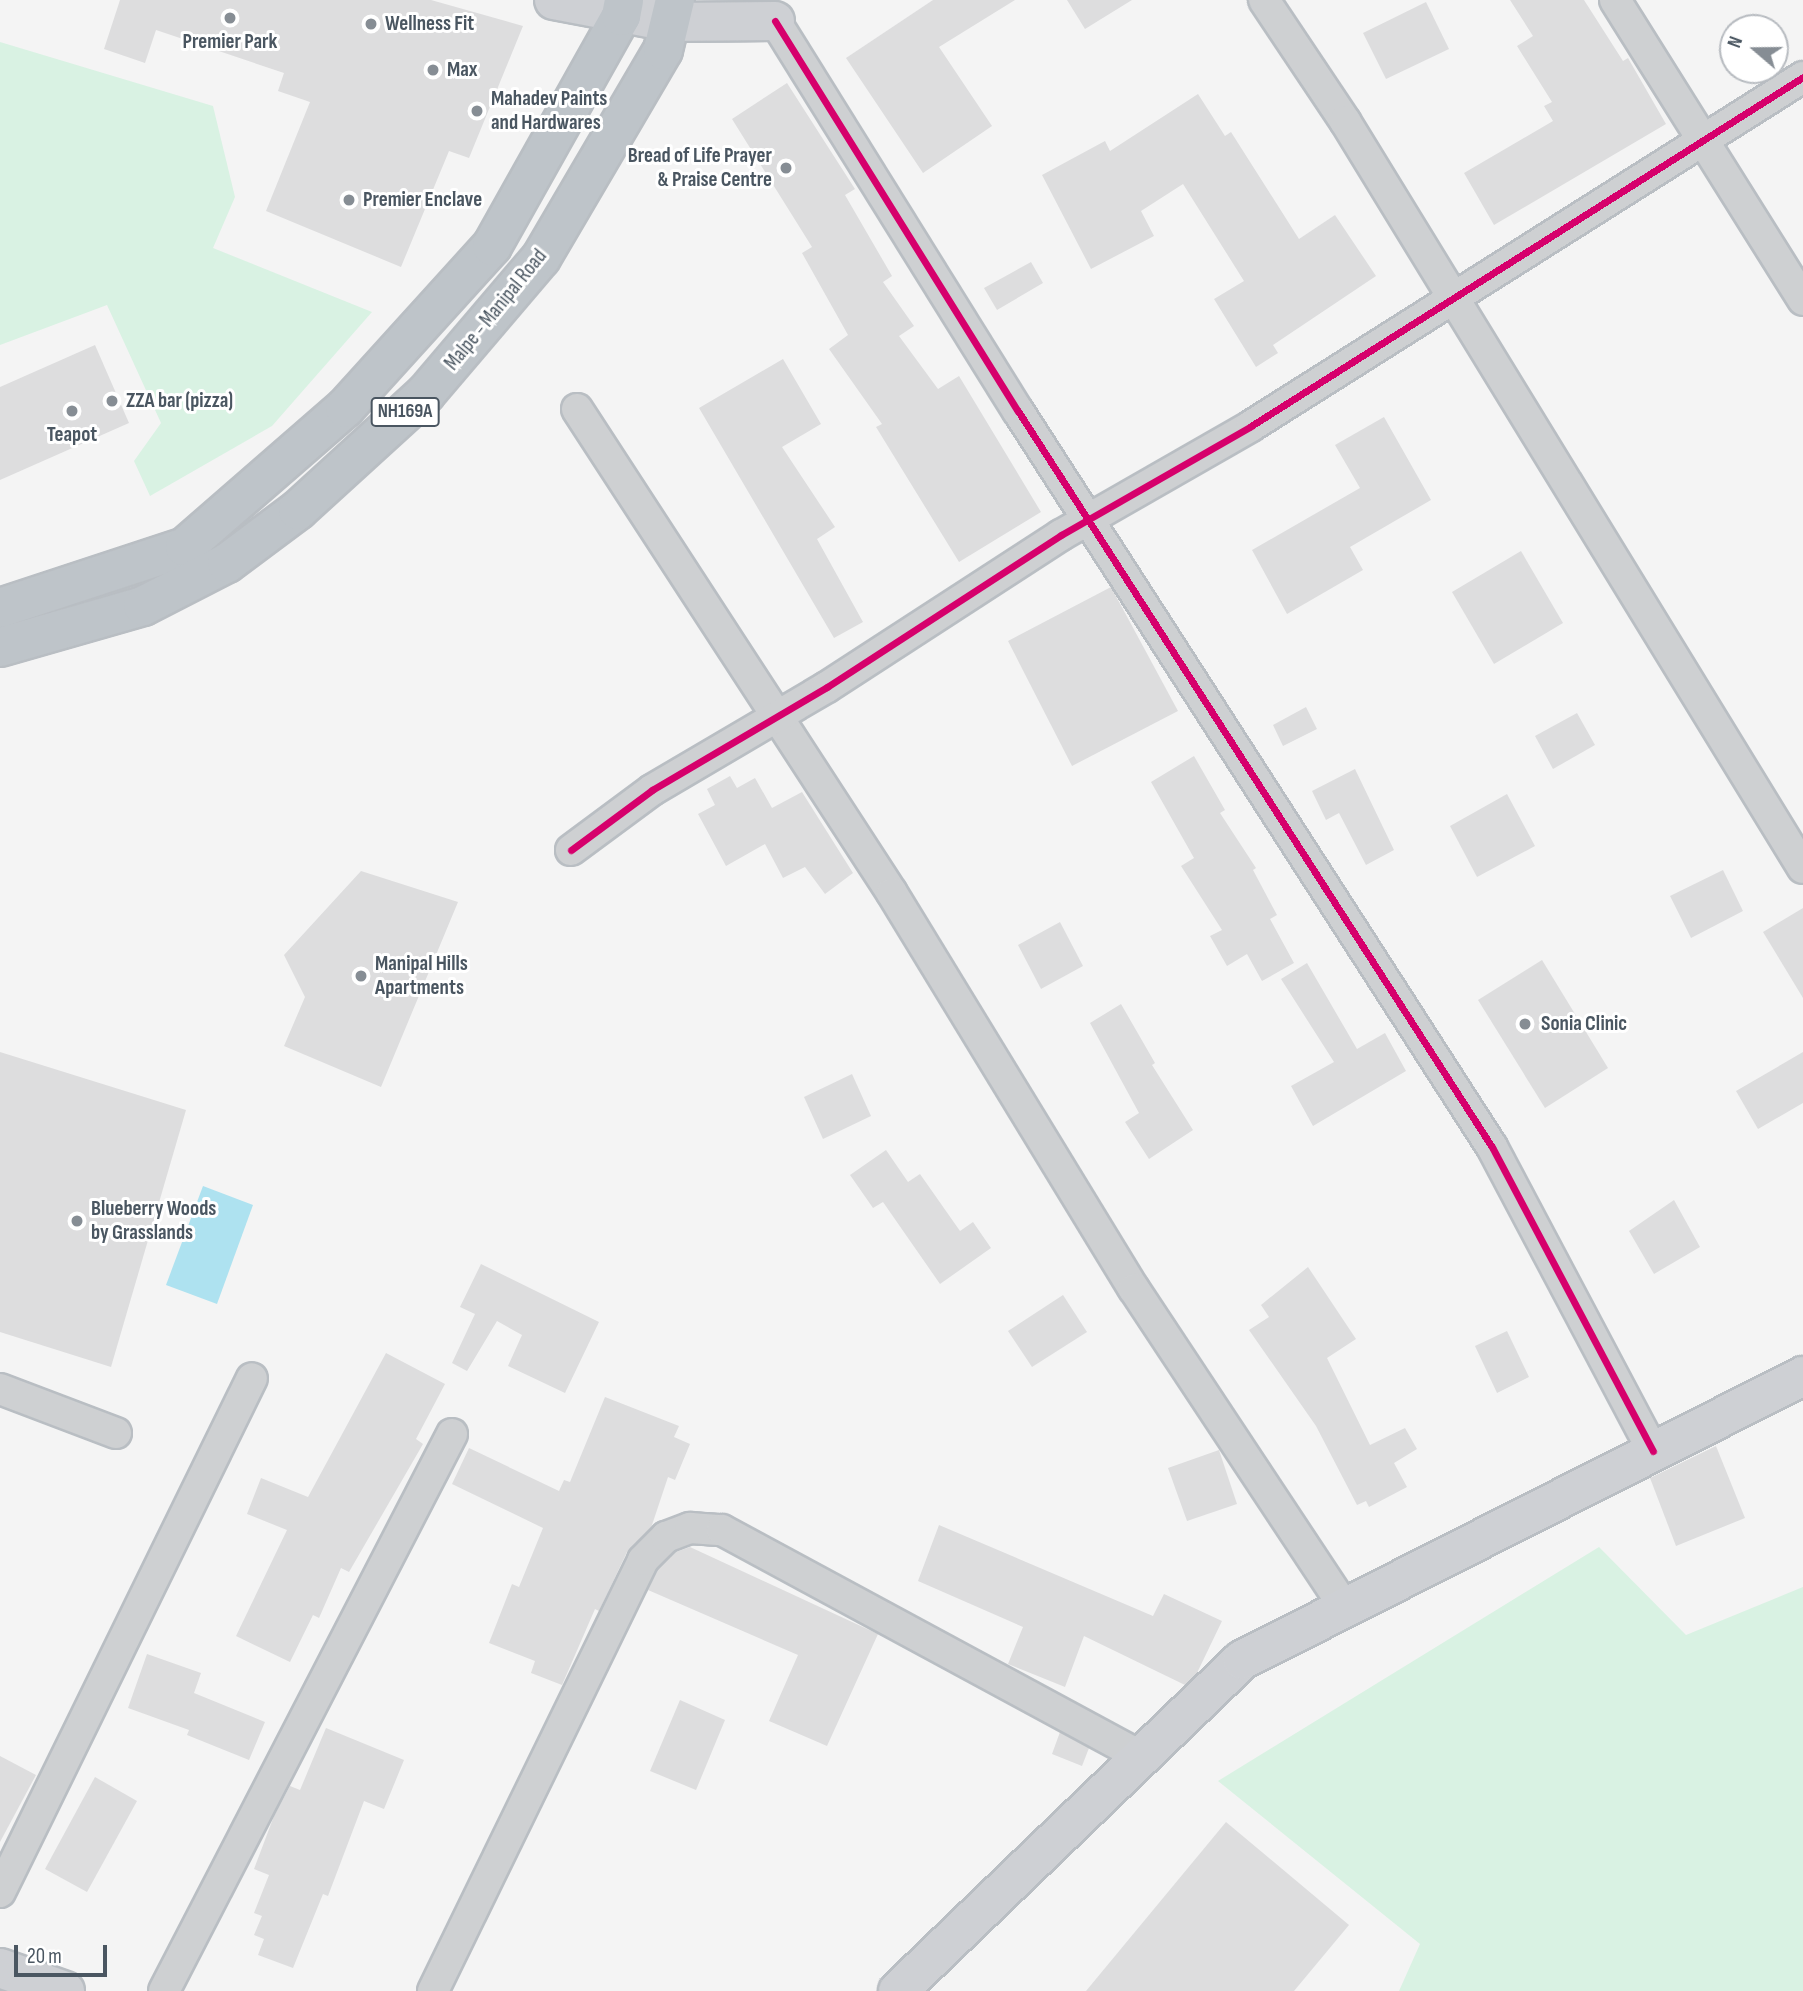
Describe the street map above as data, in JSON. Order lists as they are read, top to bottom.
{
  "streets": {
    "highway": ["Malpe - Manipal Road", "NH169A"]
  },
  "places": [
    "Premier Park",
    "Wellness Fit",
    "Max",
    "Mahadev Paints and Hardwares",
    "Bread of Life Prayer & Praise Centre",
    "Premier Enclave",
    "ZZA bar (pizza)",
    "Teapot",
    "Manipal Hills Apartments",
    "Sonia Clinic",
    "Blueberry Woods by Grasslands"
  ],
  "scale_bar": "20 m",
  "north": "left"
}
